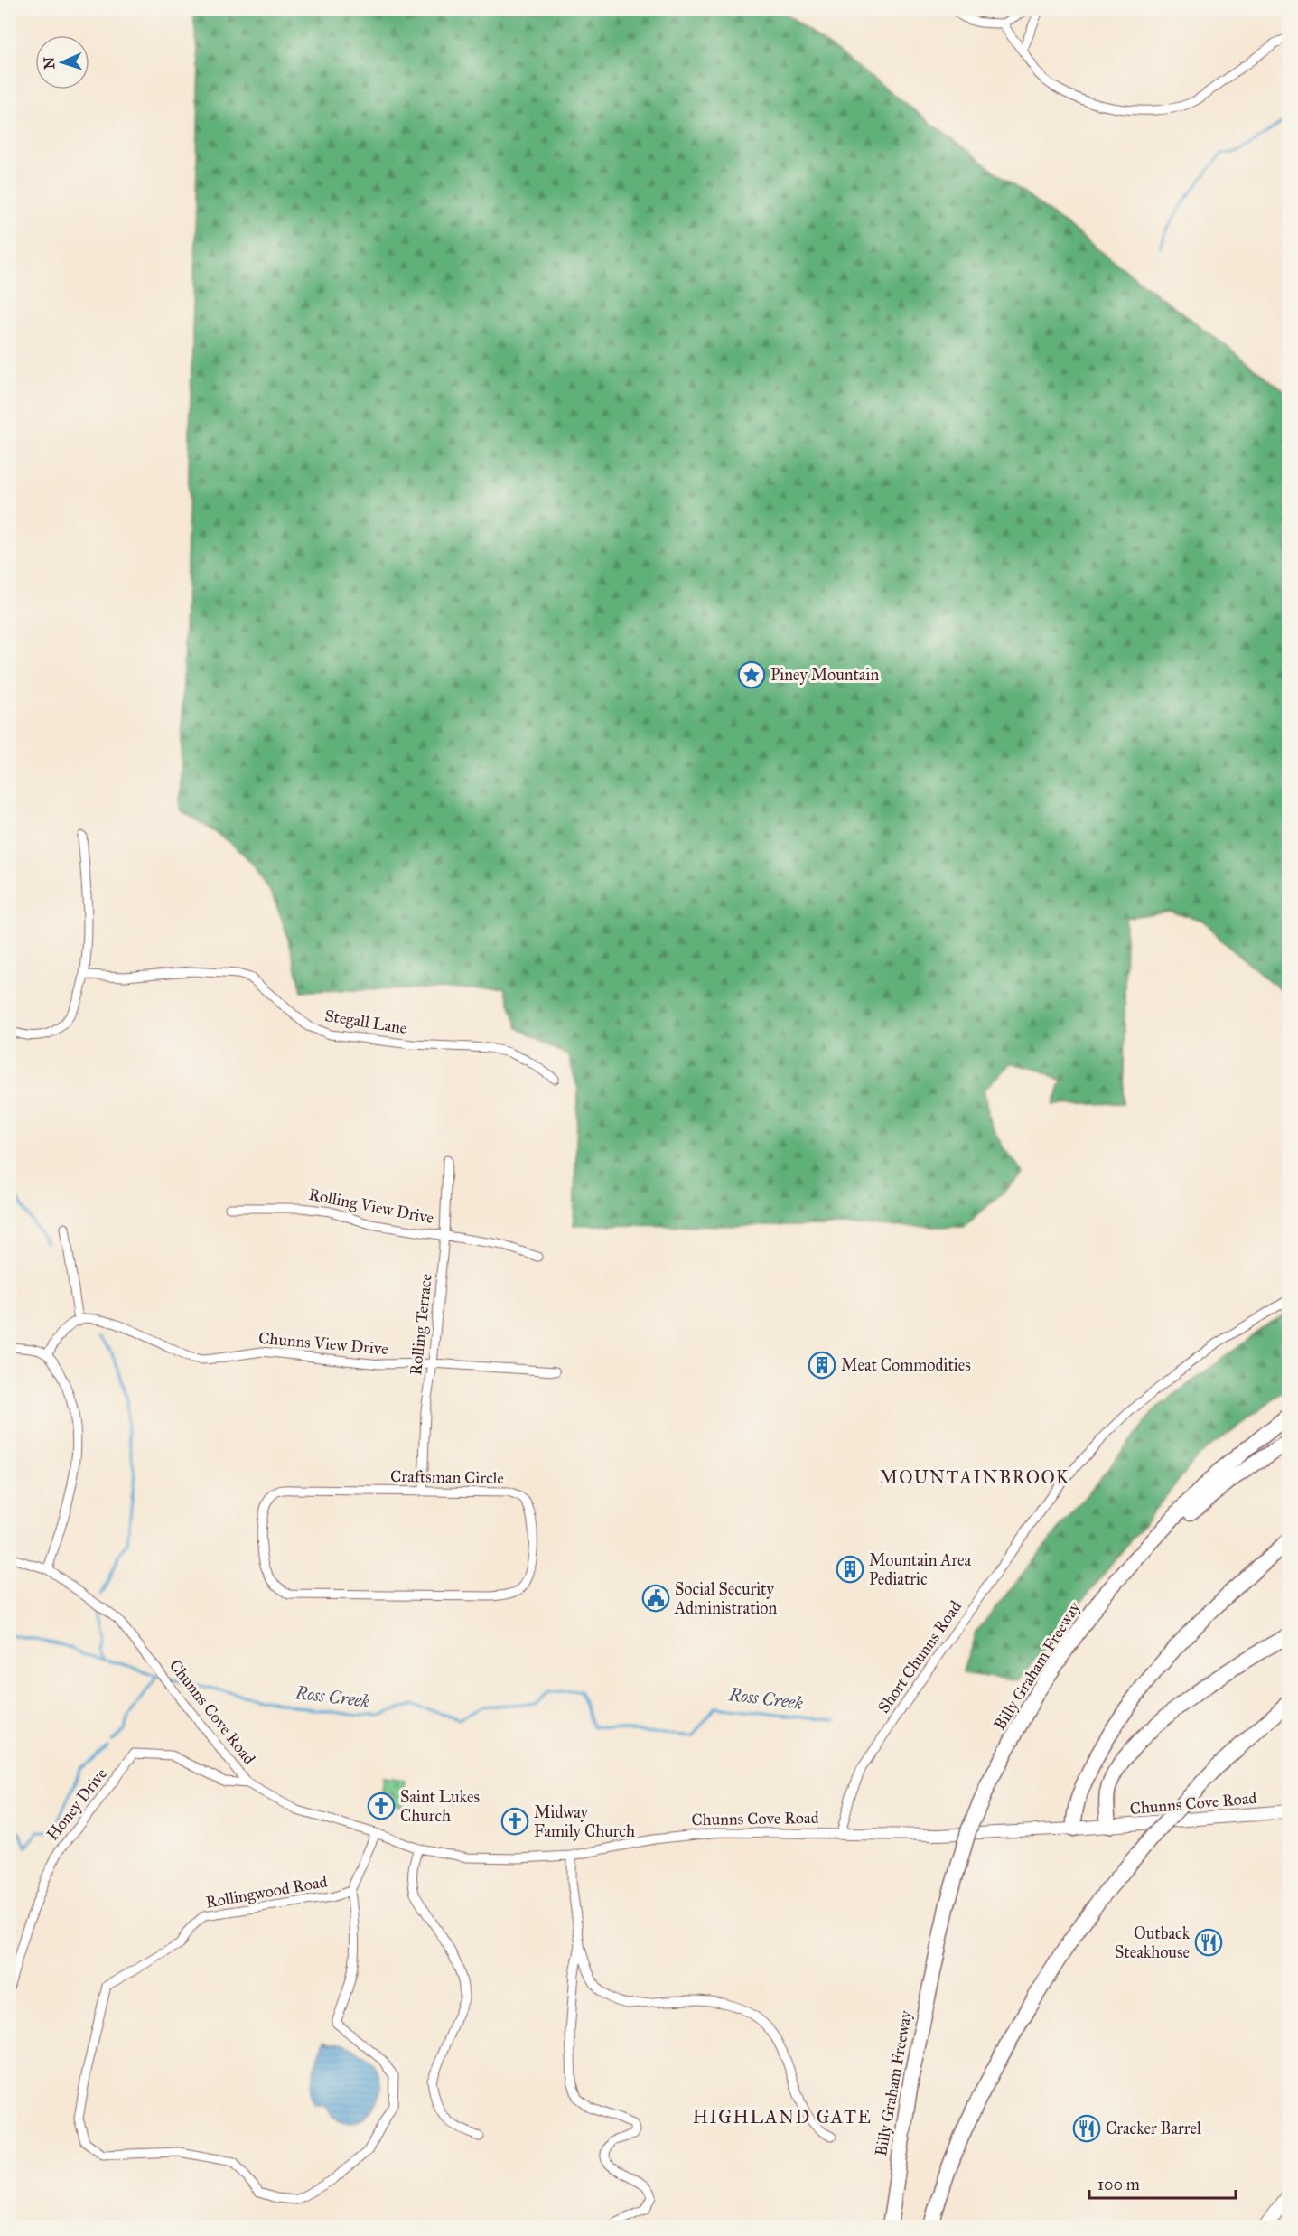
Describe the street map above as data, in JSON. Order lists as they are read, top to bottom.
{
  "streets": {
    "highway": ["Billy Graham Freeway"],
    "main road": ["Chunns Cove Road"],
    "street": [
      "Stegall Lane",
      "Rolling View Drive",
      "Rolling Terrace",
      "Chunns View Drive",
      "Craftsman Circle",
      "Short Chunns Road",
      "Honey Drive",
      "Rollingwood Road"
    ]
  },
  "crossings": [
    ["Rolling View Drive", "Rolling Terrace"],
    ["Rolling Terrace", "Chunns View Drive"],
    ["Rolling Terrace", "Craftsman Circle"],
    ["Short Chunns Road", "Chunns Cove Road"],
    ["Chunns Cove Road", "Honey Drive"],
    ["Chunns Cove Road", "Rollingwood Road"]
  ],
  "districts": ["MOUNTAINBROOK", "HIGHLAND GATE"],
  "water": ["Ross Creek"],
  "places": {
    "place": ["Piney Mountain"],
    "building": ["Meat Commodities", "Mountain Area Pediatric"],
    "public building": ["Social Security Administration"],
    "church": ["Saint Lukes Church", "Midway Family Church"],
    "restaurant": ["Outback Steakhouse", "Cracker Barrel"]
  },
  "scale_bar": "100 m",
  "north": "left"
}
